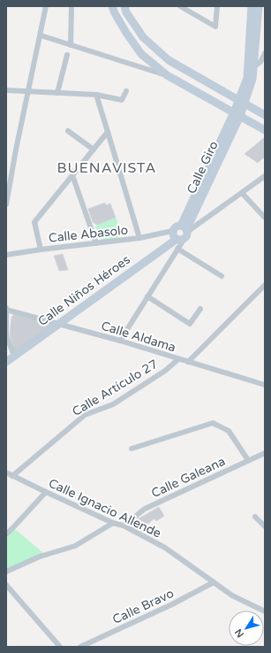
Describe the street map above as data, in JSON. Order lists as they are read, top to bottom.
{
  "streets": {
    "street": [
      "Calle Giro",
      "Calle Abasolo",
      "Calle Niños Héroes",
      "Calle Aldama",
      "Calle Artículo 27",
      "Calle Galeana",
      "Calle Ignacio Allende",
      "Calle Bravo"
    ]
  },
  "crossings": [
    ["Calle Giro", "Calle Abasolo"],
    ["Calle Giro", "Calle Niños Héroes"],
    ["Calle Abasolo", "Calle Niños Héroes"],
    ["Calle Niños Héroes", "Calle Aldama"],
    ["Calle Aldama", "Calle Artículo 27"],
    ["Calle Artículo 27", "Calle Ignacio Allende"],
    ["Calle Galeana", "Calle Ignacio Allende"],
    ["Calle Ignacio Allende", "Calle Bravo"]
  ],
  "districts": ["BUENAVISTA"],
  "north": "bottom left"
}
